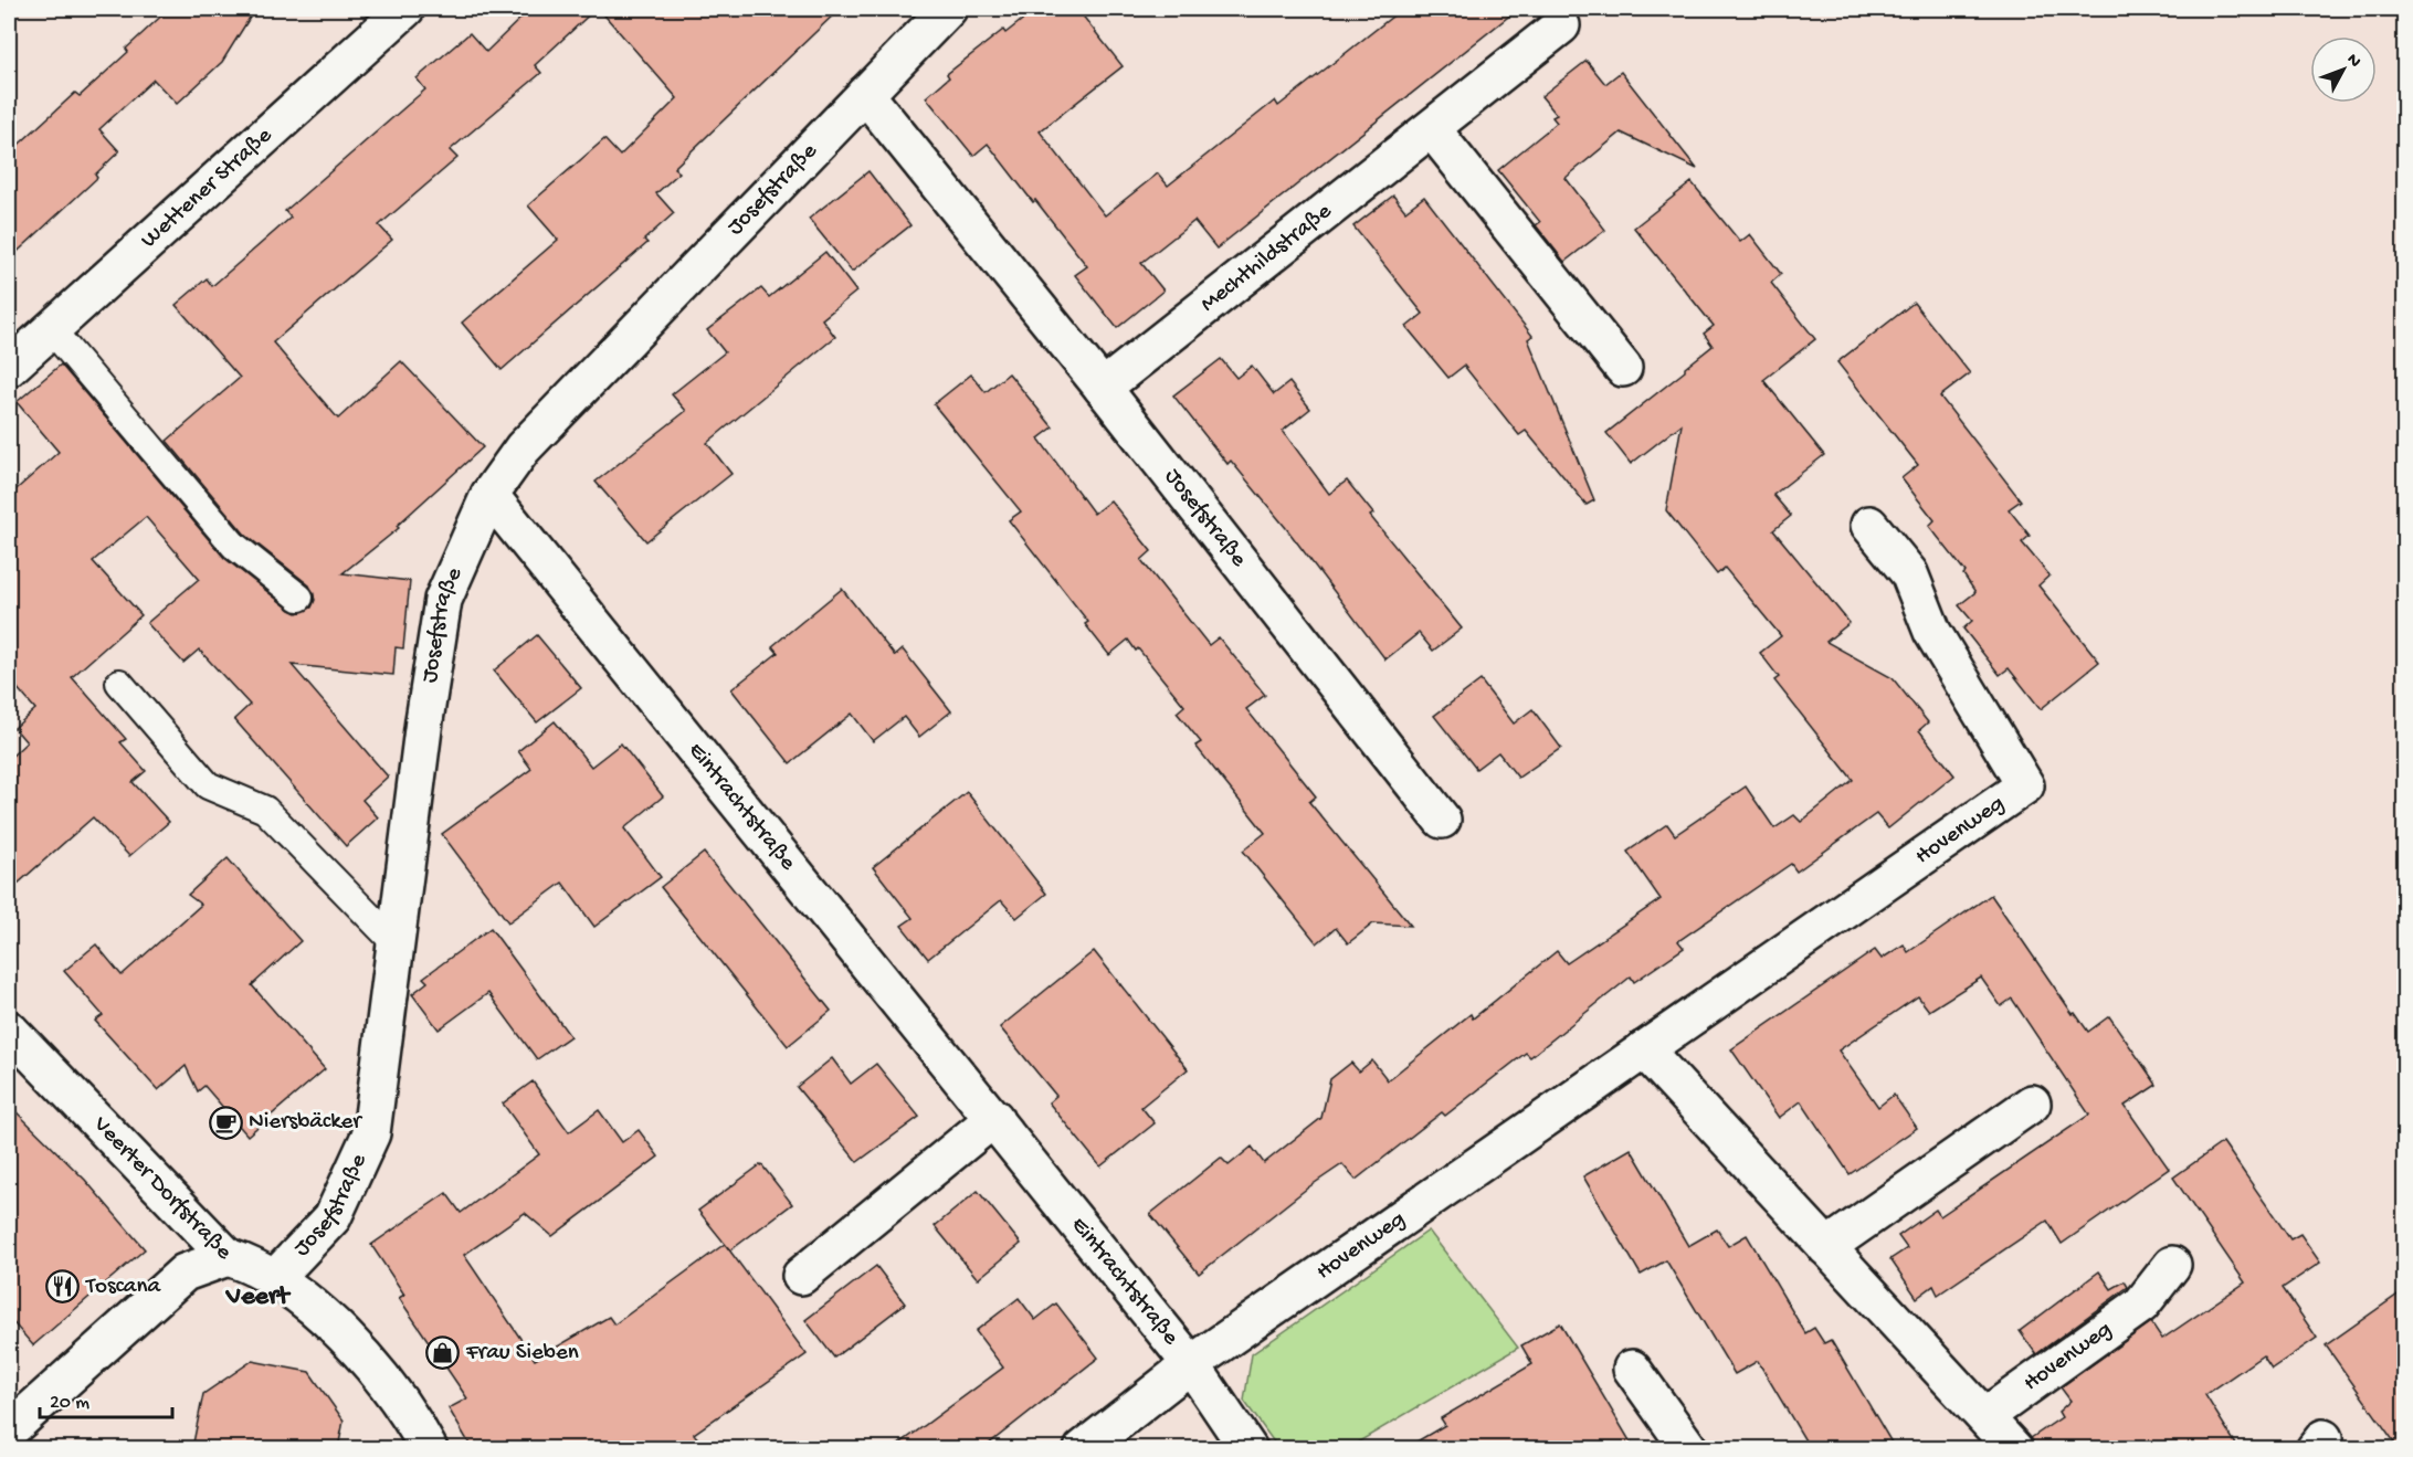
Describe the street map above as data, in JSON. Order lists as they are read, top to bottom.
{
  "streets": {
    "street": [
      "Wettener Straße",
      "Josefstraße",
      "Mechthildstraße",
      "Eintrachtstraße",
      "Hovenweg",
      "Veerter Dorfstraße"
    ]
  },
  "crossings": [
    ["Josefstraße", "Mechthildstraße"],
    ["Josefstraße", "Eintrachtstraße"],
    ["Josefstraße", "Veerter Dorfstraße"],
    ["Eintrachtstraße", "Hovenweg"]
  ],
  "districts": ["Veert"],
  "places": {
    "cafe": ["Niersbäcker"],
    "restaurant": ["Toscana"],
    "shop": ["Frau Sieben"]
  },
  "scale_bar": "20 m",
  "north": "top right"
}
